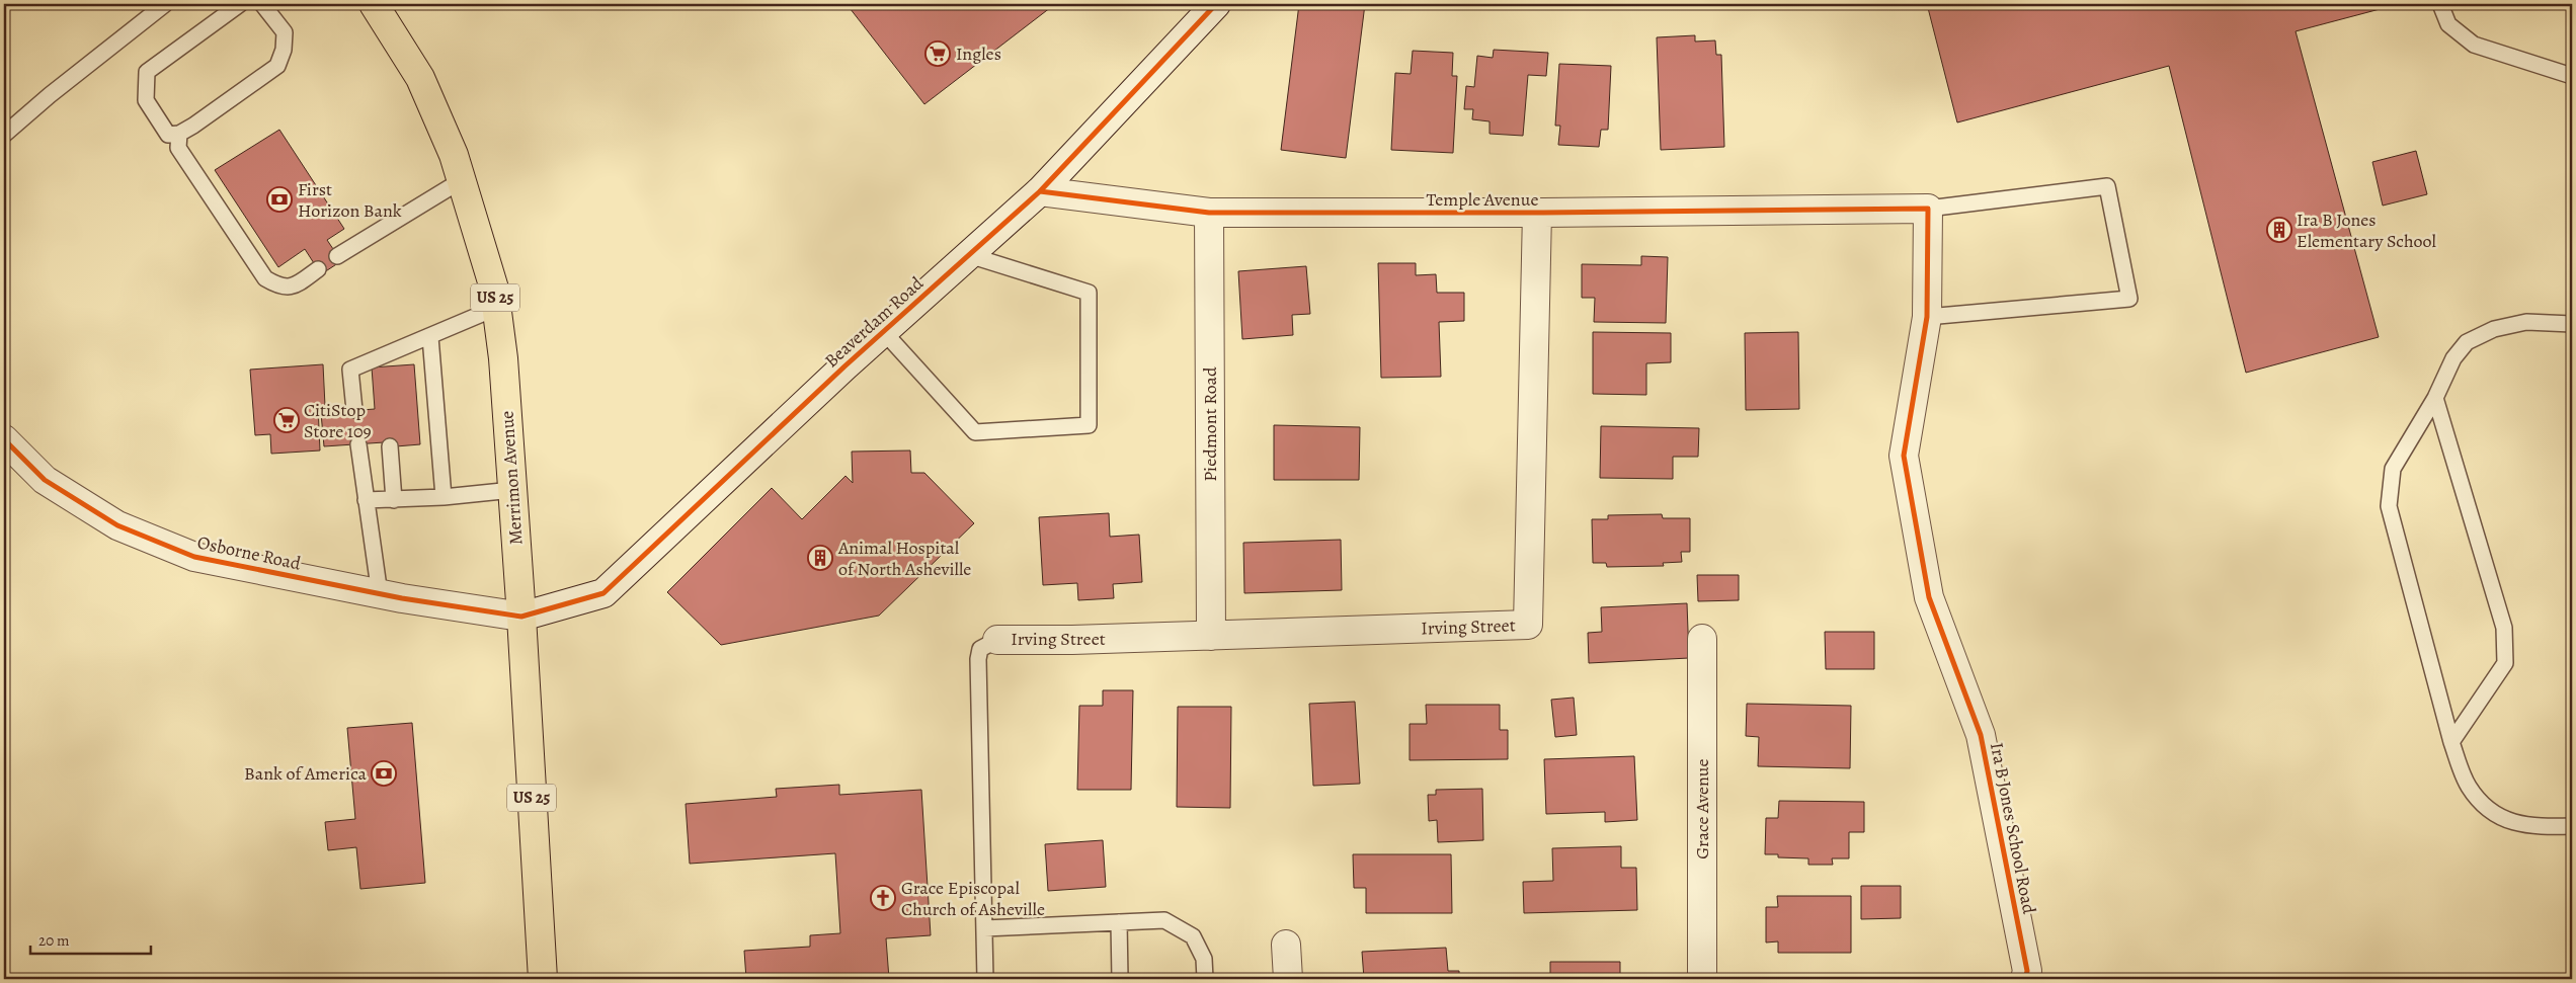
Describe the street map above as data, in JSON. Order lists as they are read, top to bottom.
{
  "streets": {
    "main road": ["US 25", "Merrimon Avenue"],
    "street": [
      "Temple Avenue",
      "Beaverdam Road",
      "Piedmont Road",
      "Osborne Road",
      "Irving Street",
      "Grace Avenue",
      "Ira B Jones School Road"
    ]
  },
  "crossings": [
    ["Temple Avenue", "Beaverdam Road"],
    ["Temple Avenue", "Piedmont Road"],
    ["Temple Avenue", "Irving Street"],
    ["Temple Avenue", "Ira B Jones School Road"],
    ["Beaverdam Road", "Merrimon Avenue"],
    ["Beaverdam Road", "Osborne Road"],
    ["Piedmont Road", "Irving Street"],
    ["Merrimon Avenue", "Osborne Road"]
  ],
  "places": {
    "supermarket": ["Ingles", "CitiStop Store 109"],
    "bank": ["First Horizon Bank", "Bank of America"],
    "building": ["Ira B Jones Elementary School", "Animal Hospital of North Asheville"],
    "church": ["Grace Episcopal Church of Asheville"]
  },
  "scale_bar": "20 m"
}
